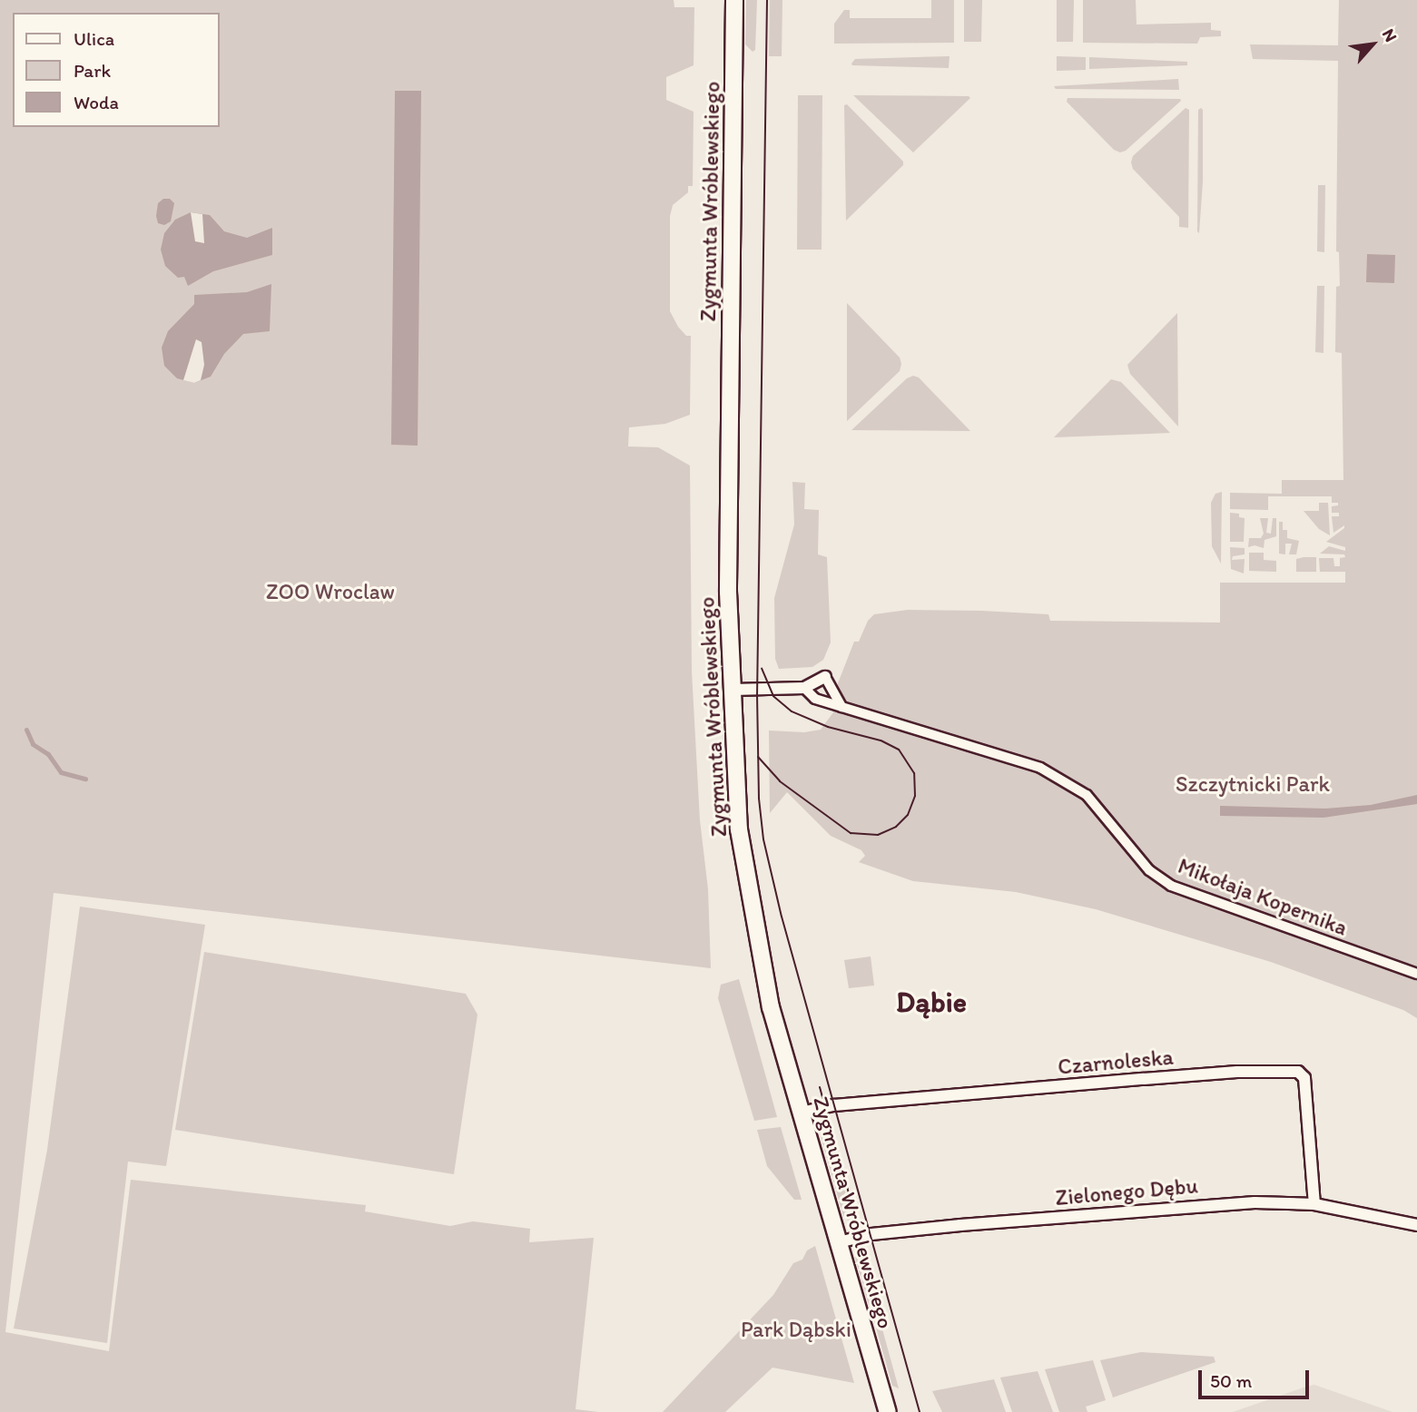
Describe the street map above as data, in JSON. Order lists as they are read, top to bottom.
{
  "streets": {
    "main road": ["Zygmunta Wróblewskiego"],
    "street": ["Mikołaja Kopernika", "Czarnoleska", "Zielonego Dębu"]
  },
  "crossings": [
    ["Zygmunta Wróblewskiego", "Czarnoleska"],
    ["Zygmunta Wróblewskiego", "Zielonego Dębu"],
    ["Czarnoleska", "Zielonego Dębu"]
  ],
  "districts": ["Dąbie"],
  "parks": ["ZOO Wroclaw", "Szczytnicki Park", "Park Dąbski"],
  "legend": ["Ulica", "Park", "Woda"],
  "scale_bar": "50 m",
  "north": "top right"
}
